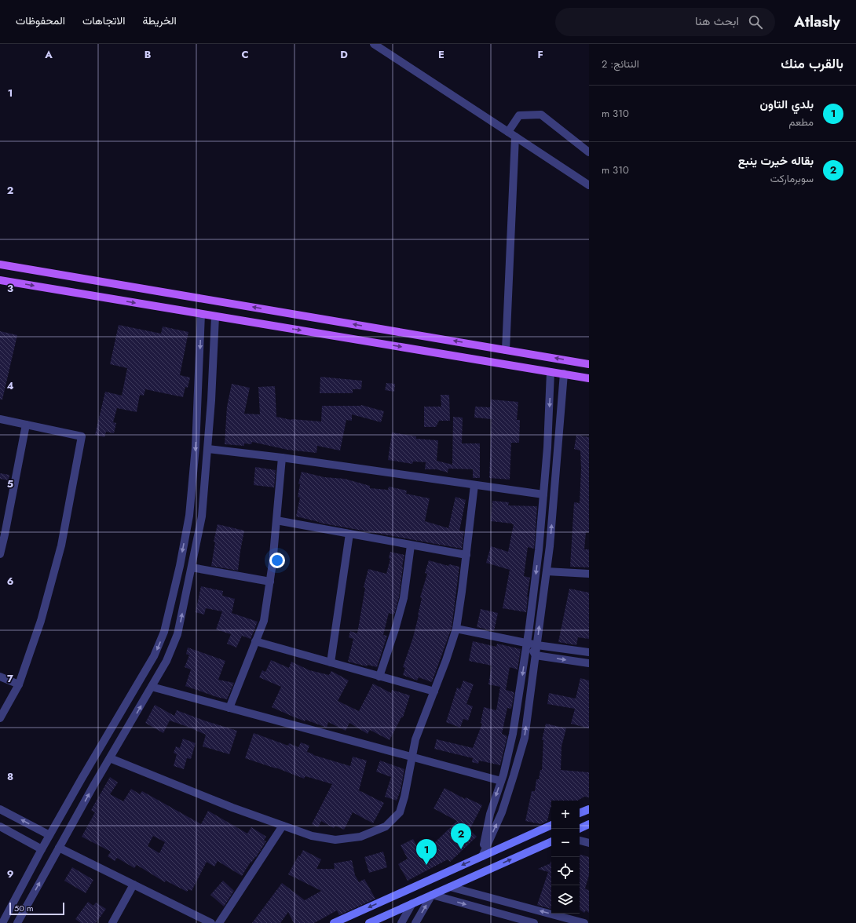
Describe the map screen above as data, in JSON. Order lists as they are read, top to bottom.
{
  "scale_bar": "50 m",
  "page": {
    "header": "Atlasly",
    "search": "ابحث هنا",
    "nav": ["الخريطة", "الاتجاهات", "المحفوظات"],
    "heading": ["بالقرب منك", "النتائج: 2"],
    "list": [
      {
        "mark": "1",
        "name": "بلدي التاون",
        "note": "مطعم",
        "value": "310 m"
      },
      {
        "mark": "2",
        "name": "بقاله خيرت ينبع",
        "note": "سوبرماركت",
        "value": "310 m"
      }
    ],
    "map_buttons": ["+", "−"],
    "pins": ["2", "1"],
    "scale": "50 m"
  },
  "grid": {
    "columns": [
      "A",
      "B",
      "C",
      "D",
      "E",
      "F"
    ],
    "rows": [
      "1",
      "2",
      "3",
      "4",
      "5",
      "6",
      "7",
      "8",
      "9"
    ]
  }
}
